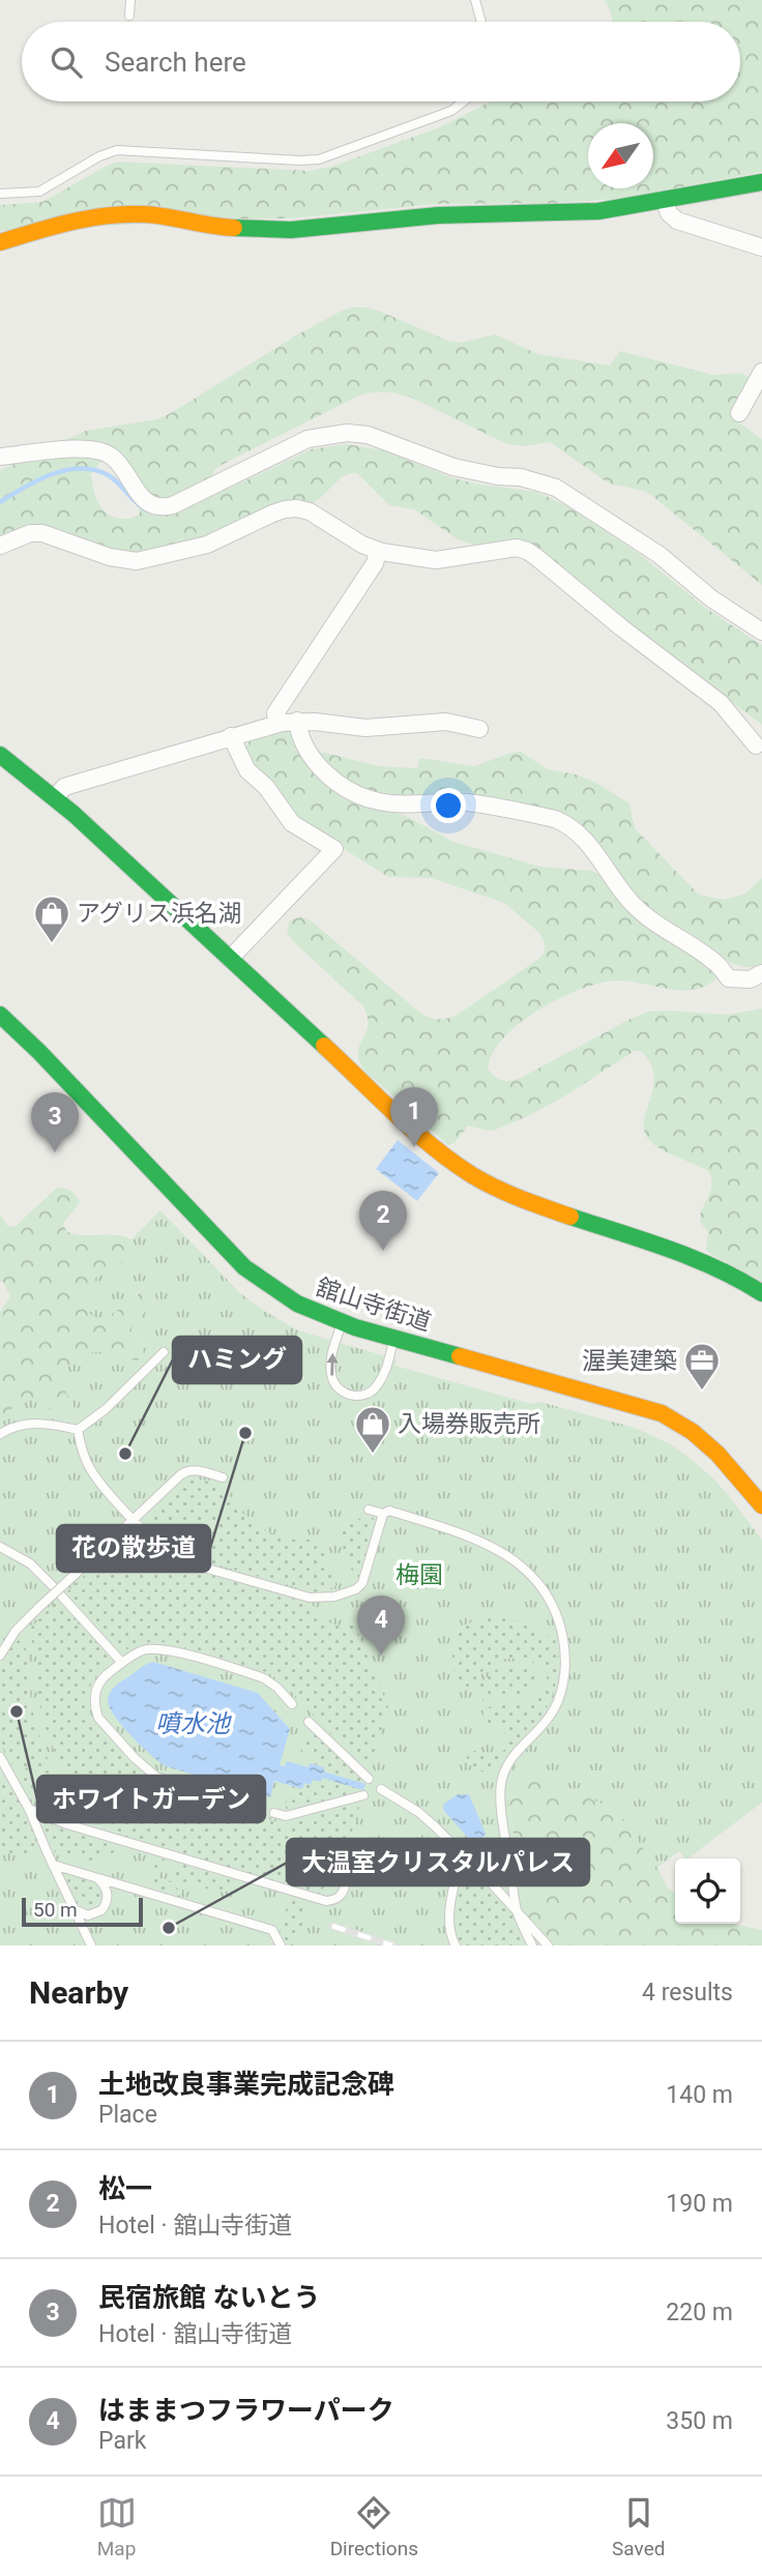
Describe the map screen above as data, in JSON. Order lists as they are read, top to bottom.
{
  "streets": {
    "street": ["舘山寺街道"]
  },
  "water": ["噴水池"],
  "parks": ["梅園"],
  "places": {
    "shop": ["アグリス浜名湖", "入場券販売所"],
    "office": ["渥美建築"],
    "other": [
      "花の散歩道",
      "ハミング",
      "ホワイトガーデン",
      "大温室クリスタルパレス"
    ]
  },
  "scale_bar": "50 m",
  "north": "bottom left",
  "page": {
    "search": "Search here",
    "pins": [
      "1",
      "3",
      "2",
      "4"
    ],
    "scale": "50 m",
    "heading": ["Nearby", "4 results"],
    "list": [
      {
        "mark": "1",
        "name": "土地改良事業完成記念碑",
        "note": "Place",
        "value": "140 m"
      },
      {
        "mark": "2",
        "name": "松一",
        "note": "Hotel · 舘山寺街道",
        "value": "190 m"
      },
      {
        "mark": "3",
        "name": "民宿旅館 ないとう",
        "note": "Hotel · 舘山寺街道",
        "value": "220 m"
      },
      {
        "mark": "4",
        "name": "はままつフラワーパーク",
        "note": "Park",
        "value": "350 m"
      }
    ],
    "nav": ["Map", "Directions", "Saved"]
  }
}
